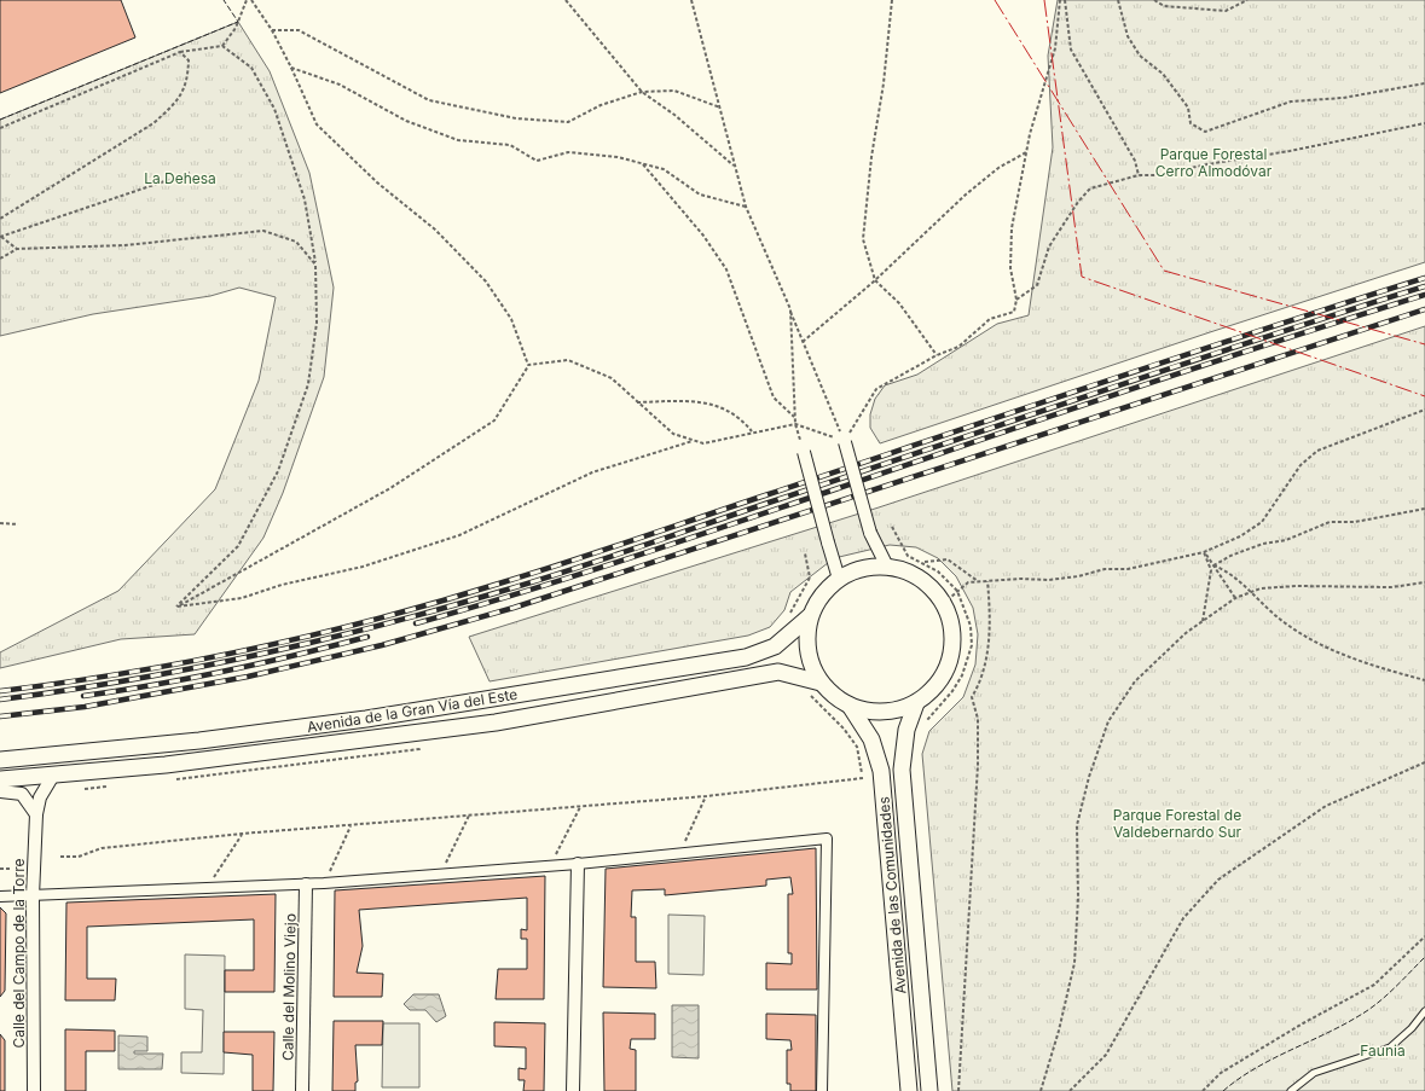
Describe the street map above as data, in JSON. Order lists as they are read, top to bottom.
{
  "streets": {
    "street": [
      "Avenida de la Gran Vía del Este",
      "Avenida de las Comunidades",
      "Calle del Campo de la Torre",
      "Calle del Molino Viejo"
    ]
  },
  "crossings": [
    ["Avenida de la Gran Vía del Este", "Avenida de las Comunidades"],
    ["Avenida de la Gran Vía del Este", "Calle del Campo de la Torre"]
  ],
  "parks": [
    "Parque Forestal Cerro Almodóvar",
    "La Dehesa",
    "Parque Forestal de Valdebernardo Sur",
    "Faunia"
  ]
}
